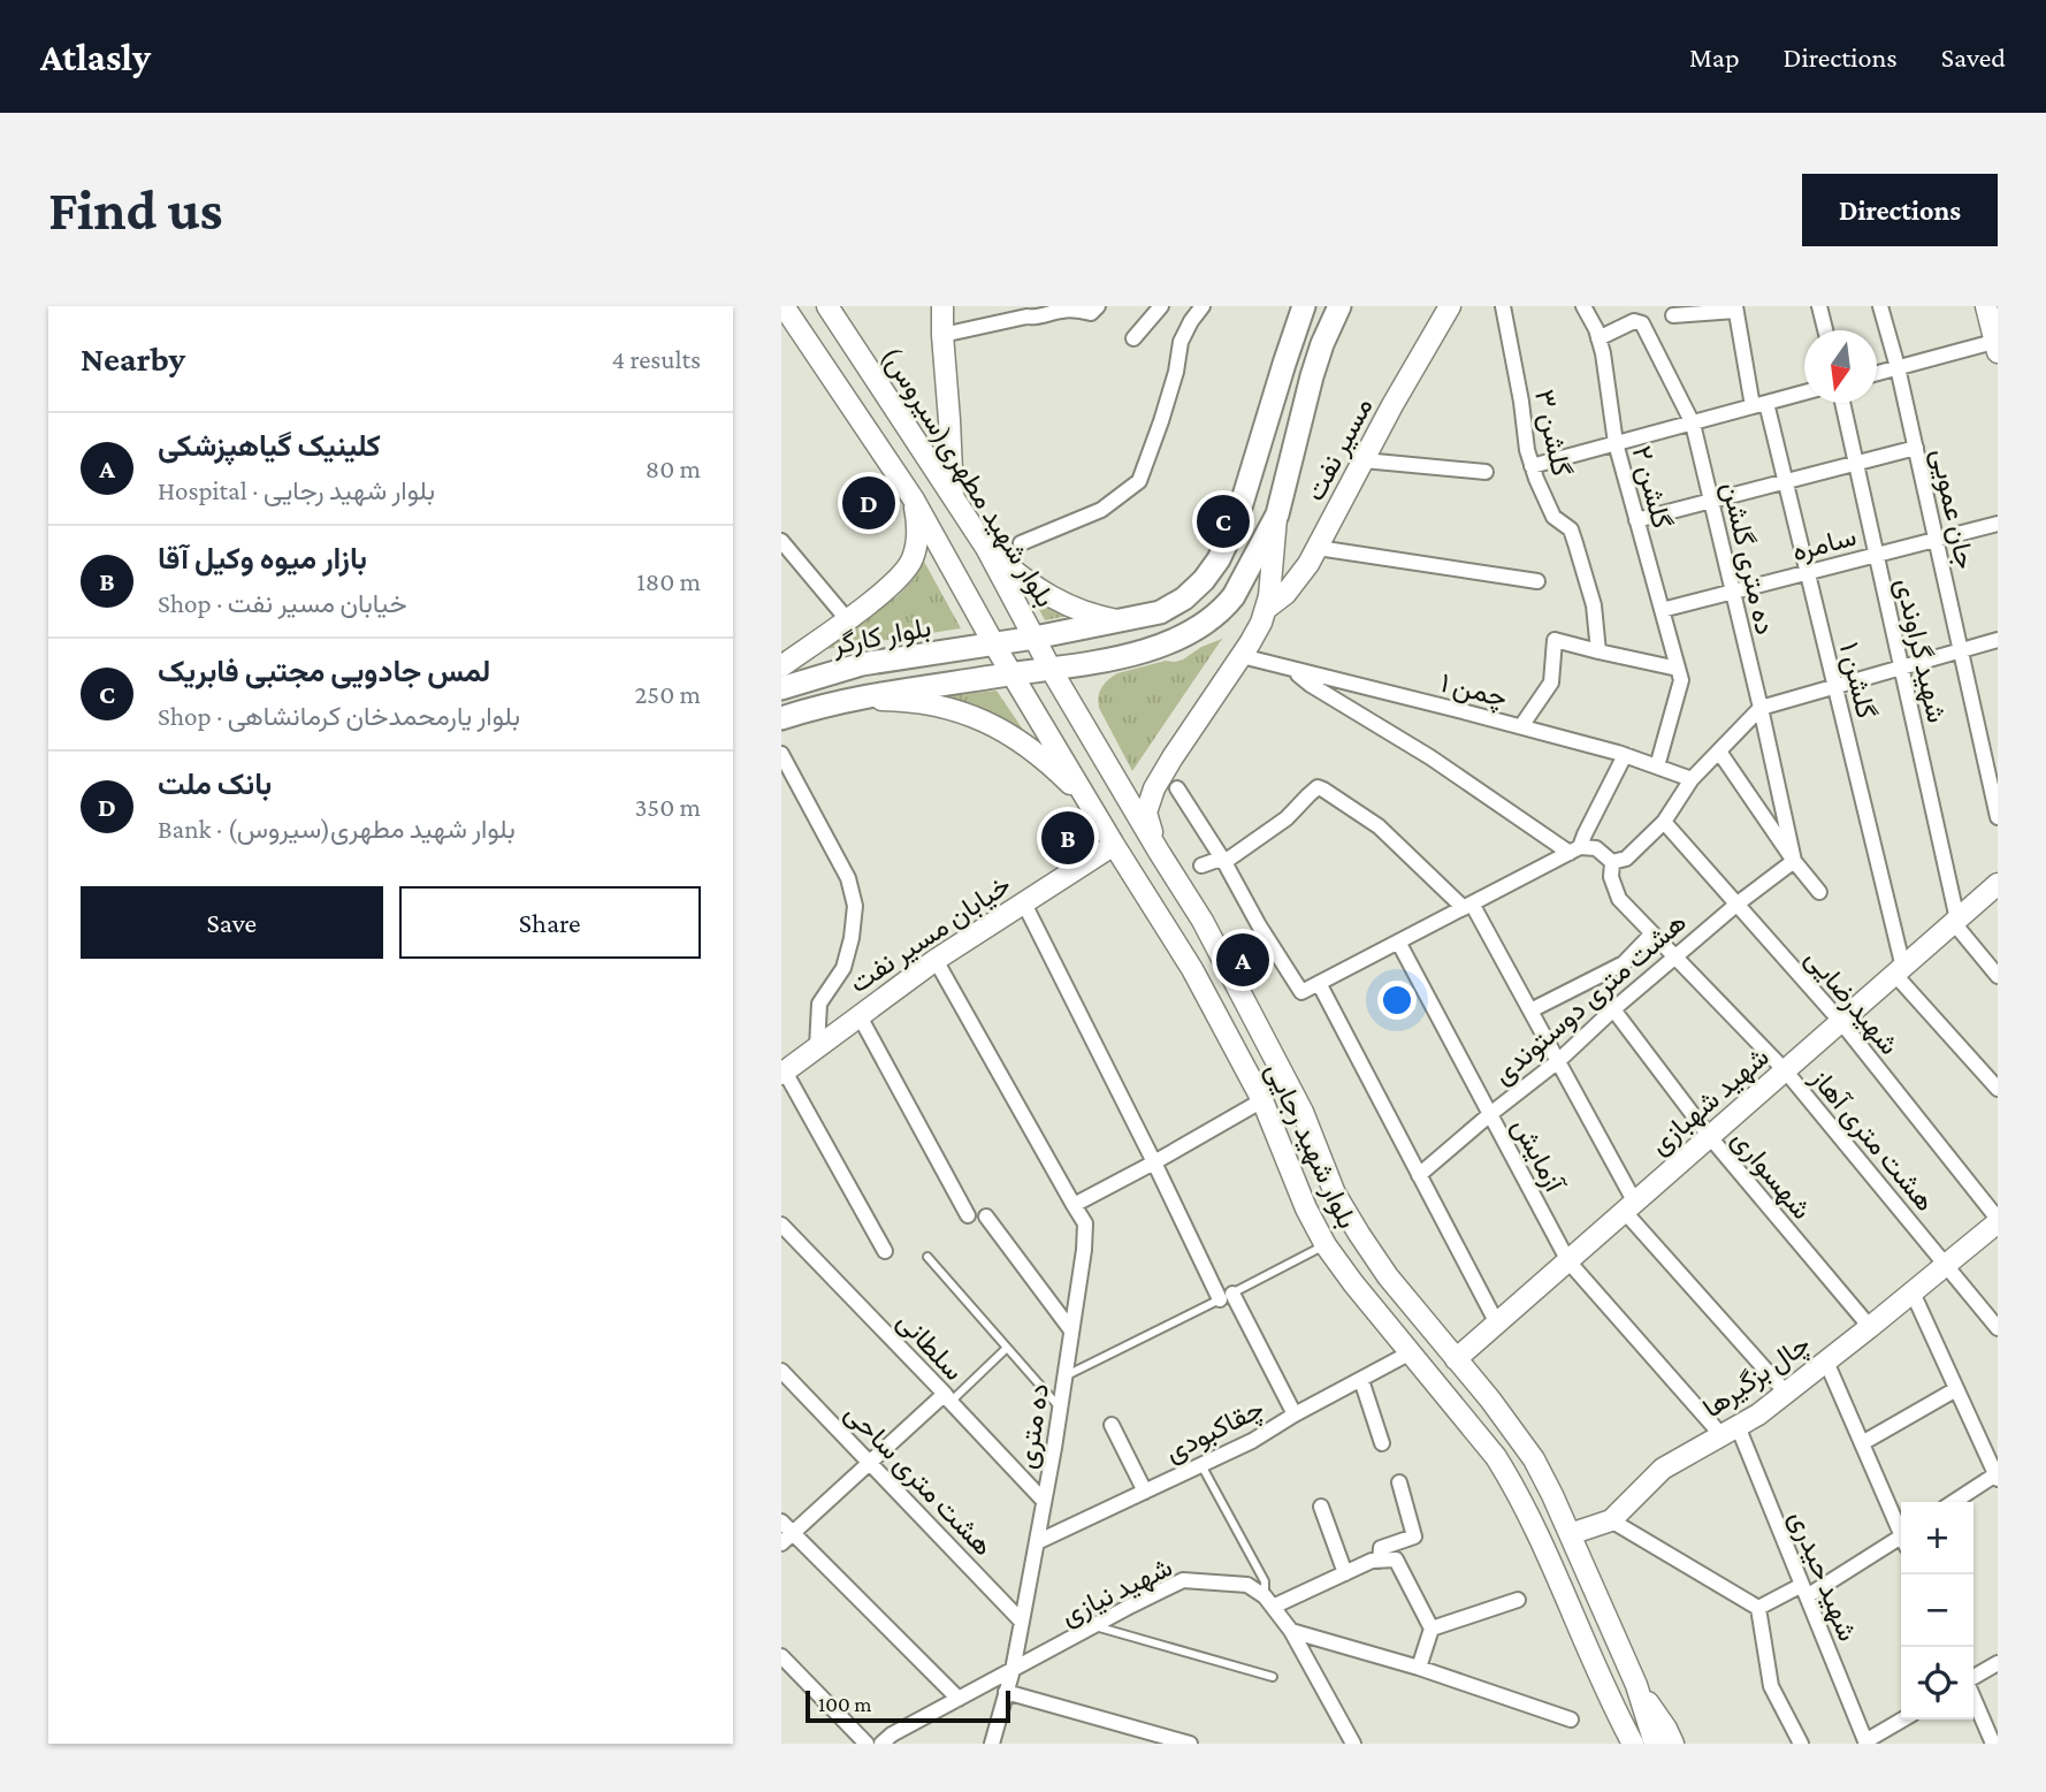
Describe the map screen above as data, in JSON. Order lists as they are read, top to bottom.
{
  "streets": {
    "main road": [
      "مسیر نفت",
      "بلوار شهید مطهری(سیروس)",
      "بلوار کارگر",
      "خیابان مسیر نفت",
      "شهید شهبازی",
      "بلوار شهید رجایی",
      "چال بزگیرها"
    ],
    "street": [
      "گلشن ۳",
      "گلشن ۲",
      "جان عمویی",
      "سامره",
      "ده متری گلشن",
      "شهید گراوندی",
      "گلشن ۱",
      "چمن ۱",
      "هشت متری دوستوندی",
      "شهیدرضایی",
      "هشت متری آهاز",
      "آزمایش",
      "شهسواری",
      "سلطانی",
      "ده متری",
      "چقاکبودی",
      "هشت متری ساحی",
      "شهید حیدری",
      "شهید نیازی"
    ]
  },
  "crossings": [
    ["بلوار شهید مطهری(سیروس)", "بلوار کارگر"],
    ["بلوار شهید مطهری(سیروس)", "بلوار شهید رجایی"],
    ["گلشن ۲", "سامره"],
    ["گلشن ۲", "ده متری گلشن"],
    ["جان عمویی", "سامره"],
    ["سامره", "ده متری گلشن"],
    ["سامره", "شهید گراوندی"],
    ["سامره", "گلشن ۱"],
    ["ده متری گلشن", "هشت متری دوستوندی"],
    ["بلوار کارگر", "بلوار شهید رجایی"],
    ["شهید گراوندی", "شهید شهبازی"],
    ["گلشن ۱", "شهید شهبازی"],
    ["خیابان مسیر نفت", "بلوار شهید رجایی"],
    ["خیابان مسیر نفت", "ده متری"],
    ["هشت متری دوستوندی", "شهیدرضایی"],
    ["هشت متری دوستوندی", "هشت متری آهاز"],
    ["هشت متری دوستوندی", "آزمایش"],
    ["هشت متری دوستوندی", "شهسواری"],
    ["شهیدرضایی", "شهید شهبازی"],
    ["شهیدرضایی", "چال بزگیرها"],
    ["شهید شهبازی", "هشت متری آهاز"],
    ["شهید شهبازی", "بلوار شهید رجایی"],
    ["شهید شهبازی", "آزمایش"],
    ["شهید شهبازی", "شهسواری"],
    ["هشت متری آهاز", "چال بزگیرها"],
    ["بلوار شهید رجایی", "چال بزگیرها"],
    ["بلوار شهید رجایی", "چقاکبودی"],
    ["شهسواری", "چال بزگیرها"],
    ["سلطانی", "ده متری"],
    ["چال بزگیرها", "شهید حیدری"],
    ["ده متری", "چقاکبودی"],
    ["ده متری", "هشت متری ساحی"],
    ["ده متری", "شهید نیازی"]
  ],
  "scale_bar": "100 m",
  "north": "bottom",
  "page": {
    "header": "Atlasly",
    "nav": ["Map", "Directions", "Saved"],
    "buttons": [
      "Directions",
      ["Save", "Share"]
    ],
    "title": "Find us",
    "heading": ["Nearby", "4 results"],
    "list": [
      {
        "mark": "A",
        "name": "کلینیک گیاهپزشکی",
        "note": "Hospital · بلوار شهید رجایی",
        "value": "80 m"
      },
      {
        "mark": "B",
        "name": "بازار میوه وکیل آقا",
        "note": "Shop · خیابان مسیر نفت",
        "value": "180 m"
      },
      {
        "mark": "C",
        "name": "لمس جادویی مجتبی فابریک",
        "note": "Shop · بلوار یارمحمدخان کرمانشاهی",
        "value": "250 m"
      },
      {
        "mark": "D",
        "name": "بانک ملت",
        "note": "Bank · بلوار شهید مطهری(سیروس)",
        "value": "350 m"
      }
    ],
    "pins": [
      "D",
      "C",
      "B",
      "A"
    ],
    "map_buttons": ["+", "−"],
    "scale": "100 m"
  }
}
